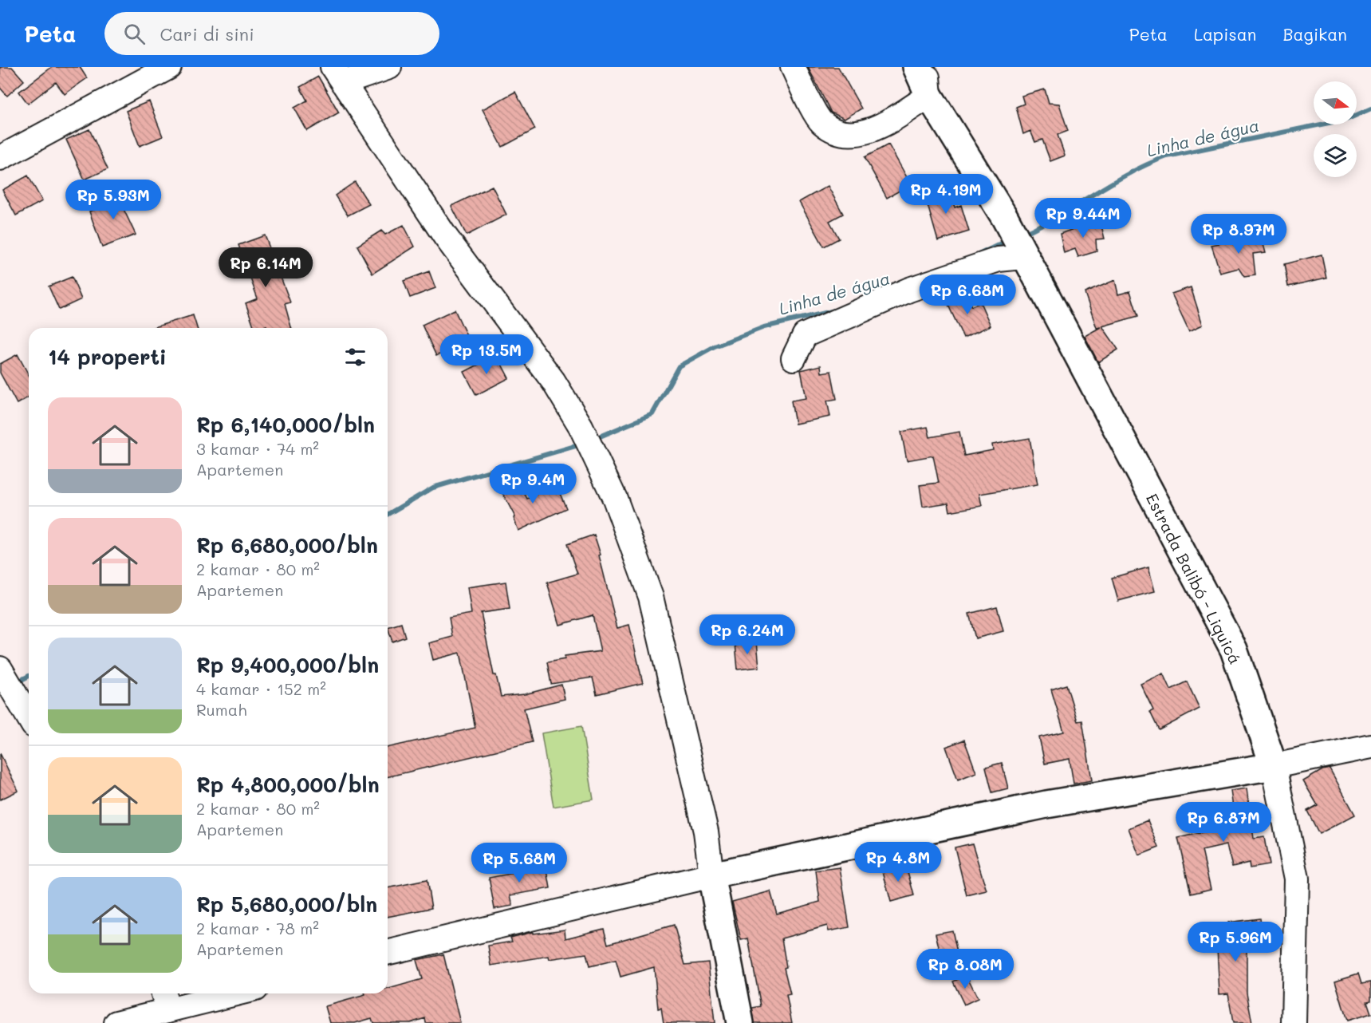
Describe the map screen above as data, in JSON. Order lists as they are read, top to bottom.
{
  "streets": {
    "main road": ["Estrada Balibó - Liquicá"]
  },
  "water": ["Linha de água"],
  "north": "right",
  "page": {
    "header": "Peta",
    "search": "Cari di sini",
    "nav": ["Peta", "Lapisan", "Bagikan"],
    "price": [
      "Rp 4.19M",
      "Rp 5.93M",
      "Rp 9.44M",
      "Rp 8.97M",
      "Rp 6.14M",
      "Rp 6.68M",
      "Rp 13.5M",
      "Rp 9.4M",
      "Rp 6.24M",
      "Rp 6.87M",
      "Rp 4.8M",
      "Rp 5.68M",
      "Rp 5.96M",
      "Rp 8.08M"
    ],
    "heading": "14 properti",
    "list": [
      {
        "name": "Rp 6,140,000/bln",
        "note": "3 kamar · 74 m² · Apartemen"
      },
      {
        "name": "Rp 6,680,000/bln",
        "note": "2 kamar · 80 m² · Apartemen"
      },
      {
        "name": "Rp 9,400,000/bln",
        "note": "4 kamar · 152 m² · Rumah"
      },
      {
        "name": "Rp 4,800,000/bln",
        "note": "2 kamar · 80 m² · Apartemen"
      },
      {
        "name": "Rp 5,680,000/bln",
        "note": "2 kamar · 78 m² · Apartemen"
      }
    ]
  }
}
